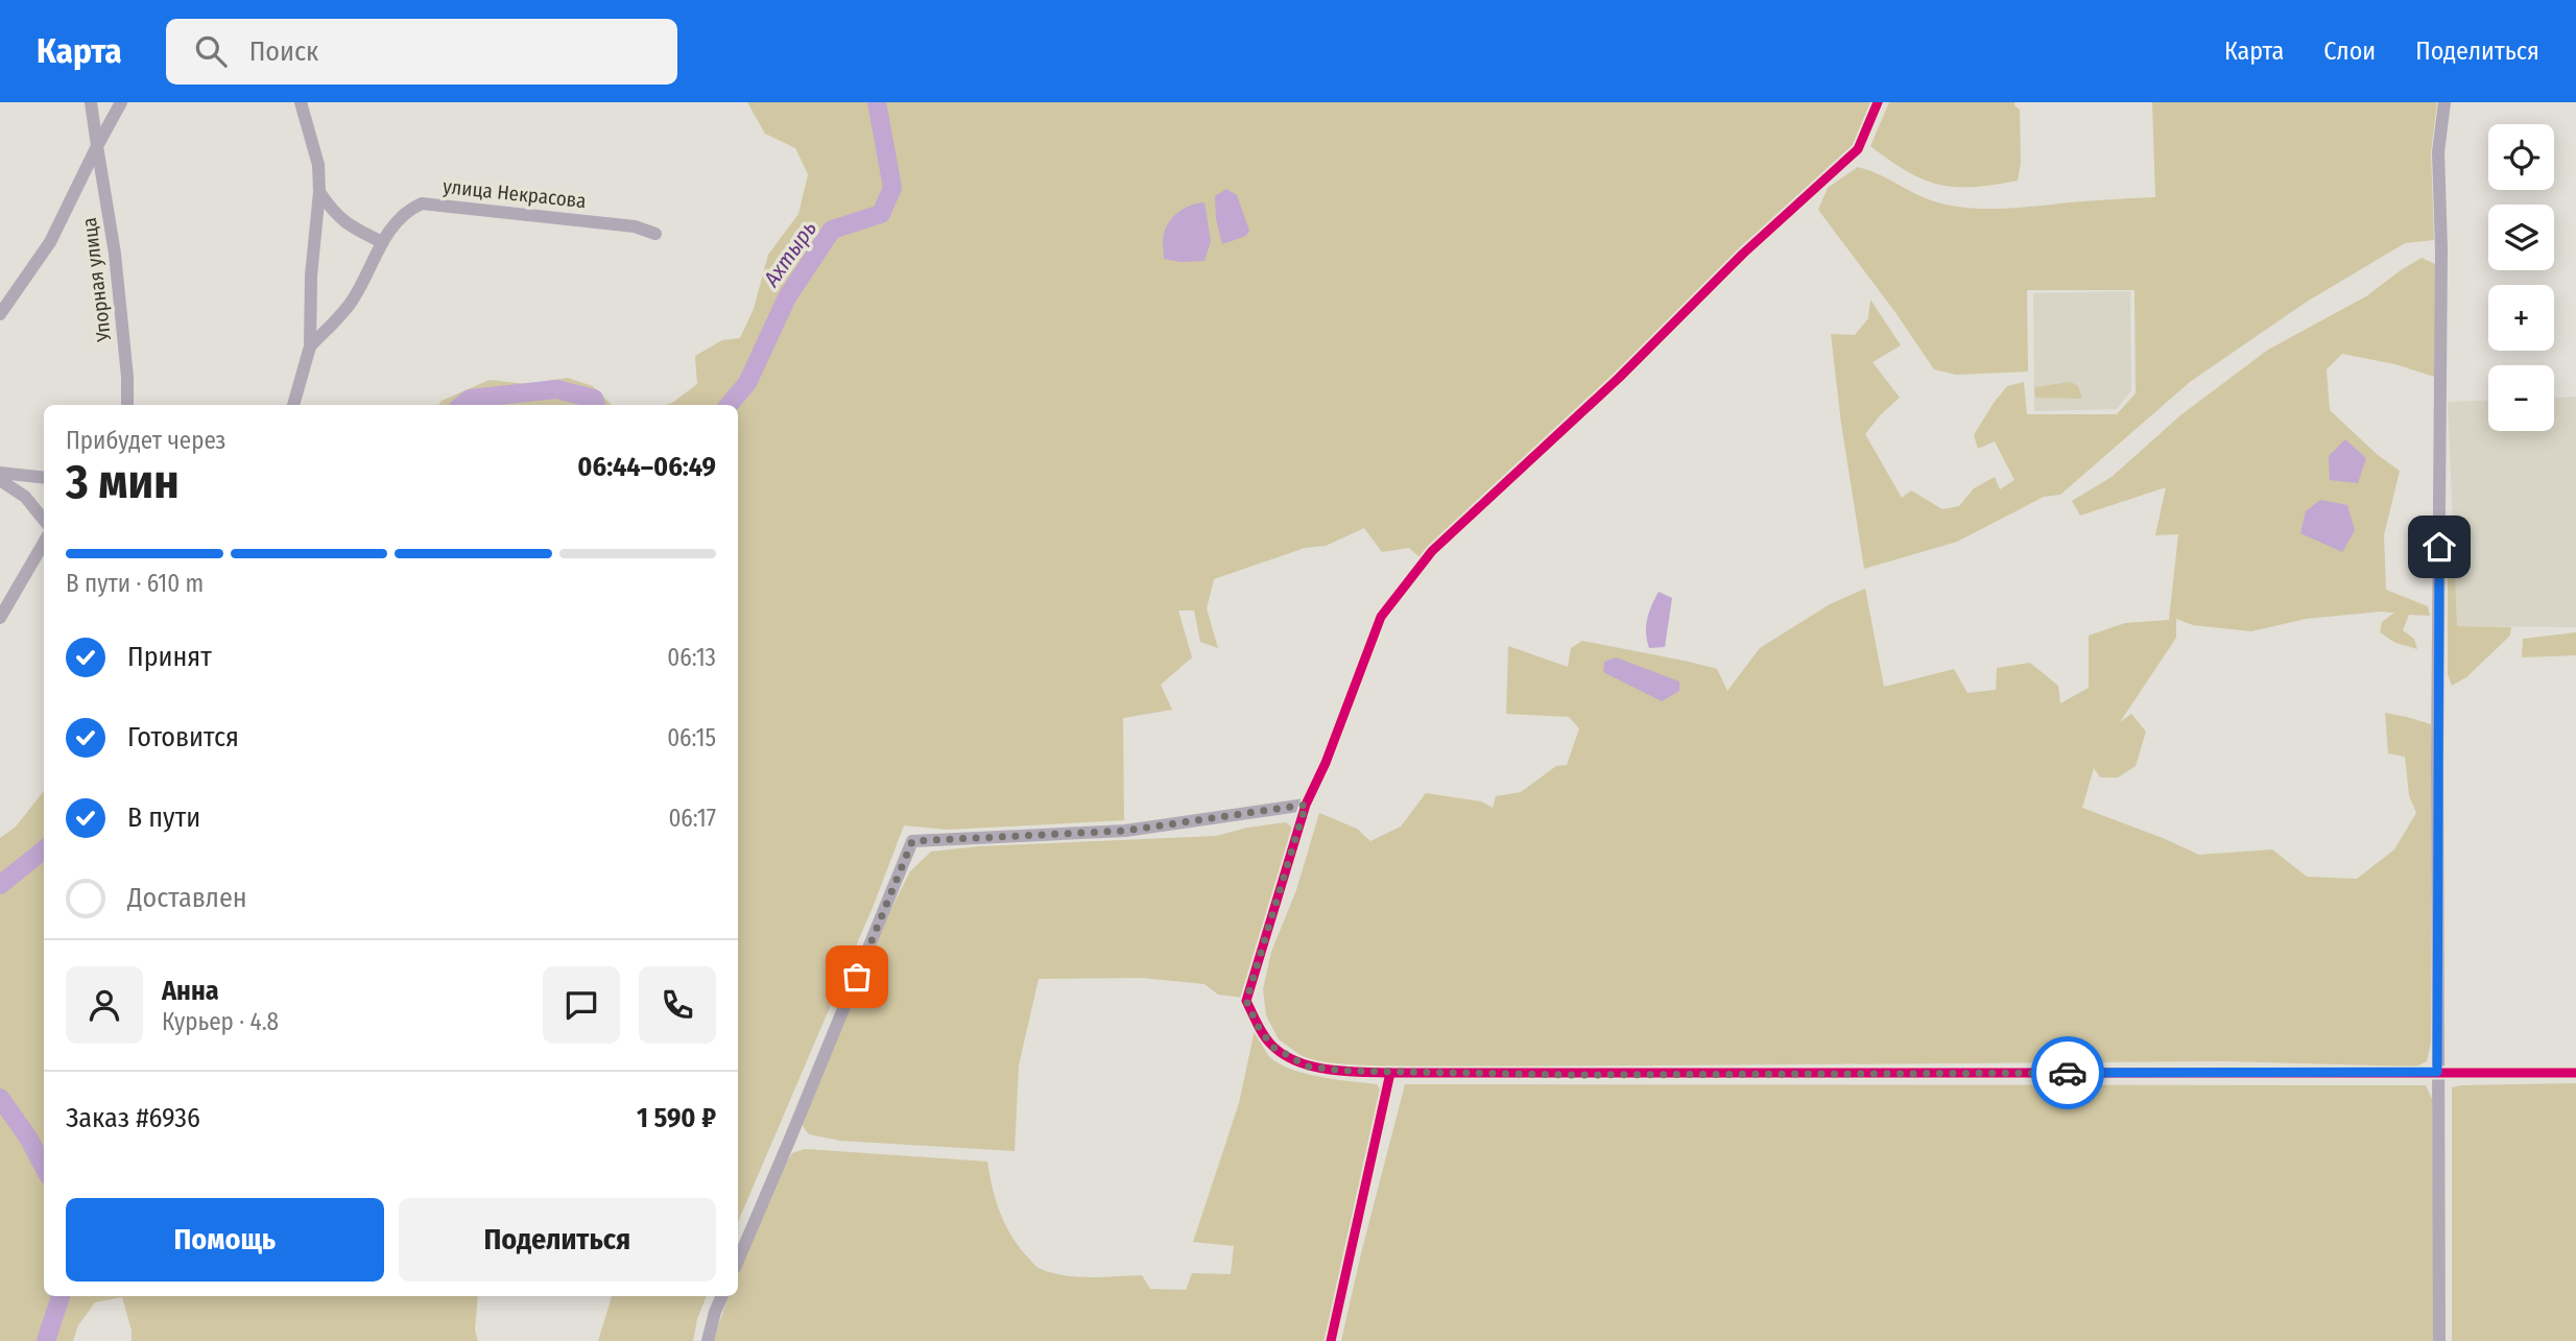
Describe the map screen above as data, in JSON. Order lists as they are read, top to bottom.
{
  "streets": {
    "street": ["улица Некрасова", "Упорная улица"]
  },
  "water": ["Ахтырь"],
  "page": {
    "header": "Карта",
    "search": "Поиск",
    "nav": ["Карта", "Слои", "Поделиться"],
    "map_buttons": ["+", "−"],
    "heading": ["3 мин", "Прибудет через", "06:44–06:49"],
    "panel": [
      "Анна",
      "Курьер · 4.8",
      "Заказ #6936",
      "1 590 ₽"
    ],
    "bar": "В пути · 610 m",
    "list": [
      ["Принят", "06:13"],
      ["Готовится", "06:15"],
      ["В пути", "06:17"],
      "Доставлен"
    ],
    "buttons": ["Помощь", "Поделиться"]
  }
}
